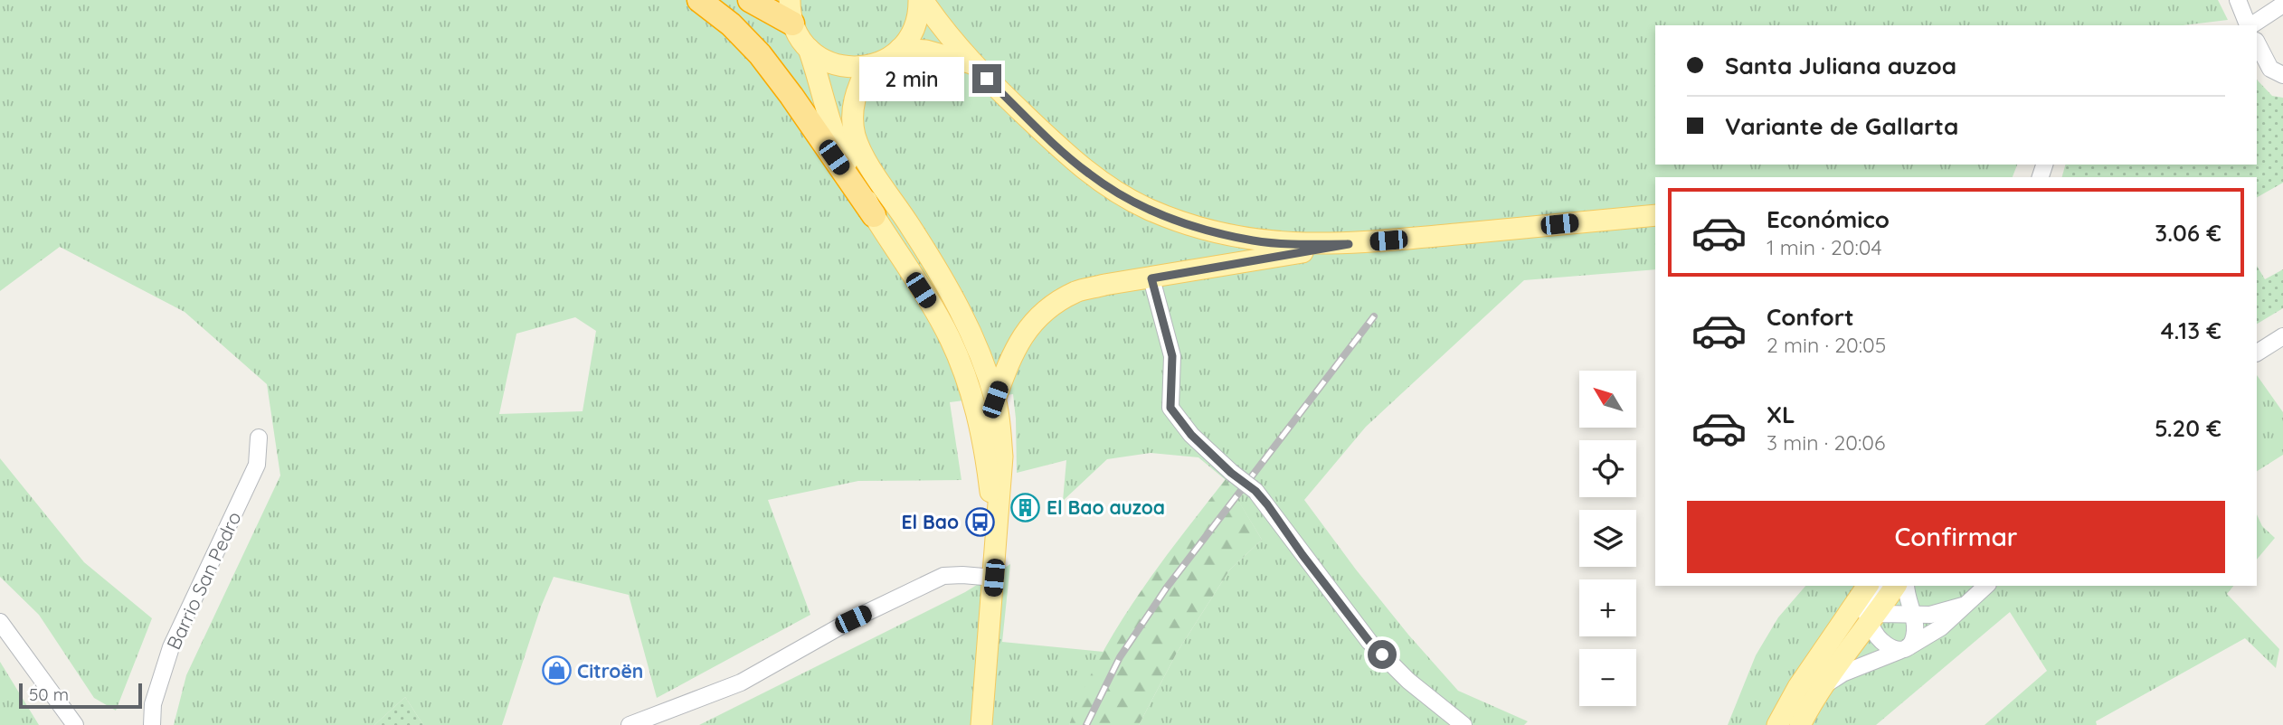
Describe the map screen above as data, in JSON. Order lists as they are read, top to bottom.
{
  "streets": {
    "street": ["Barrio San Pedro"]
  },
  "places": {
    "building": ["El Bao auzoa"],
    "bus stop": ["El Bao"],
    "shop": ["Citroën"]
  },
  "scale_bar": "50 m",
  "north": "top left",
  "page": {
    "banner": ["Santa Juliana auzoa", "Variante de Gallarta"],
    "bubble": "2 min",
    "list": [
      {
        "name": "Económico",
        "note": "1 min · 20:04",
        "value": "3.06 €"
      },
      {
        "name": "Confort",
        "note": "2 min · 20:05",
        "value": "4.13 €"
      },
      {
        "name": "XL",
        "note": "3 min · 20:06",
        "value": "5.20 €"
      }
    ],
    "map_buttons": ["+", "−"],
    "buttons": "Confirmar",
    "scale": "50 m"
  }
}
